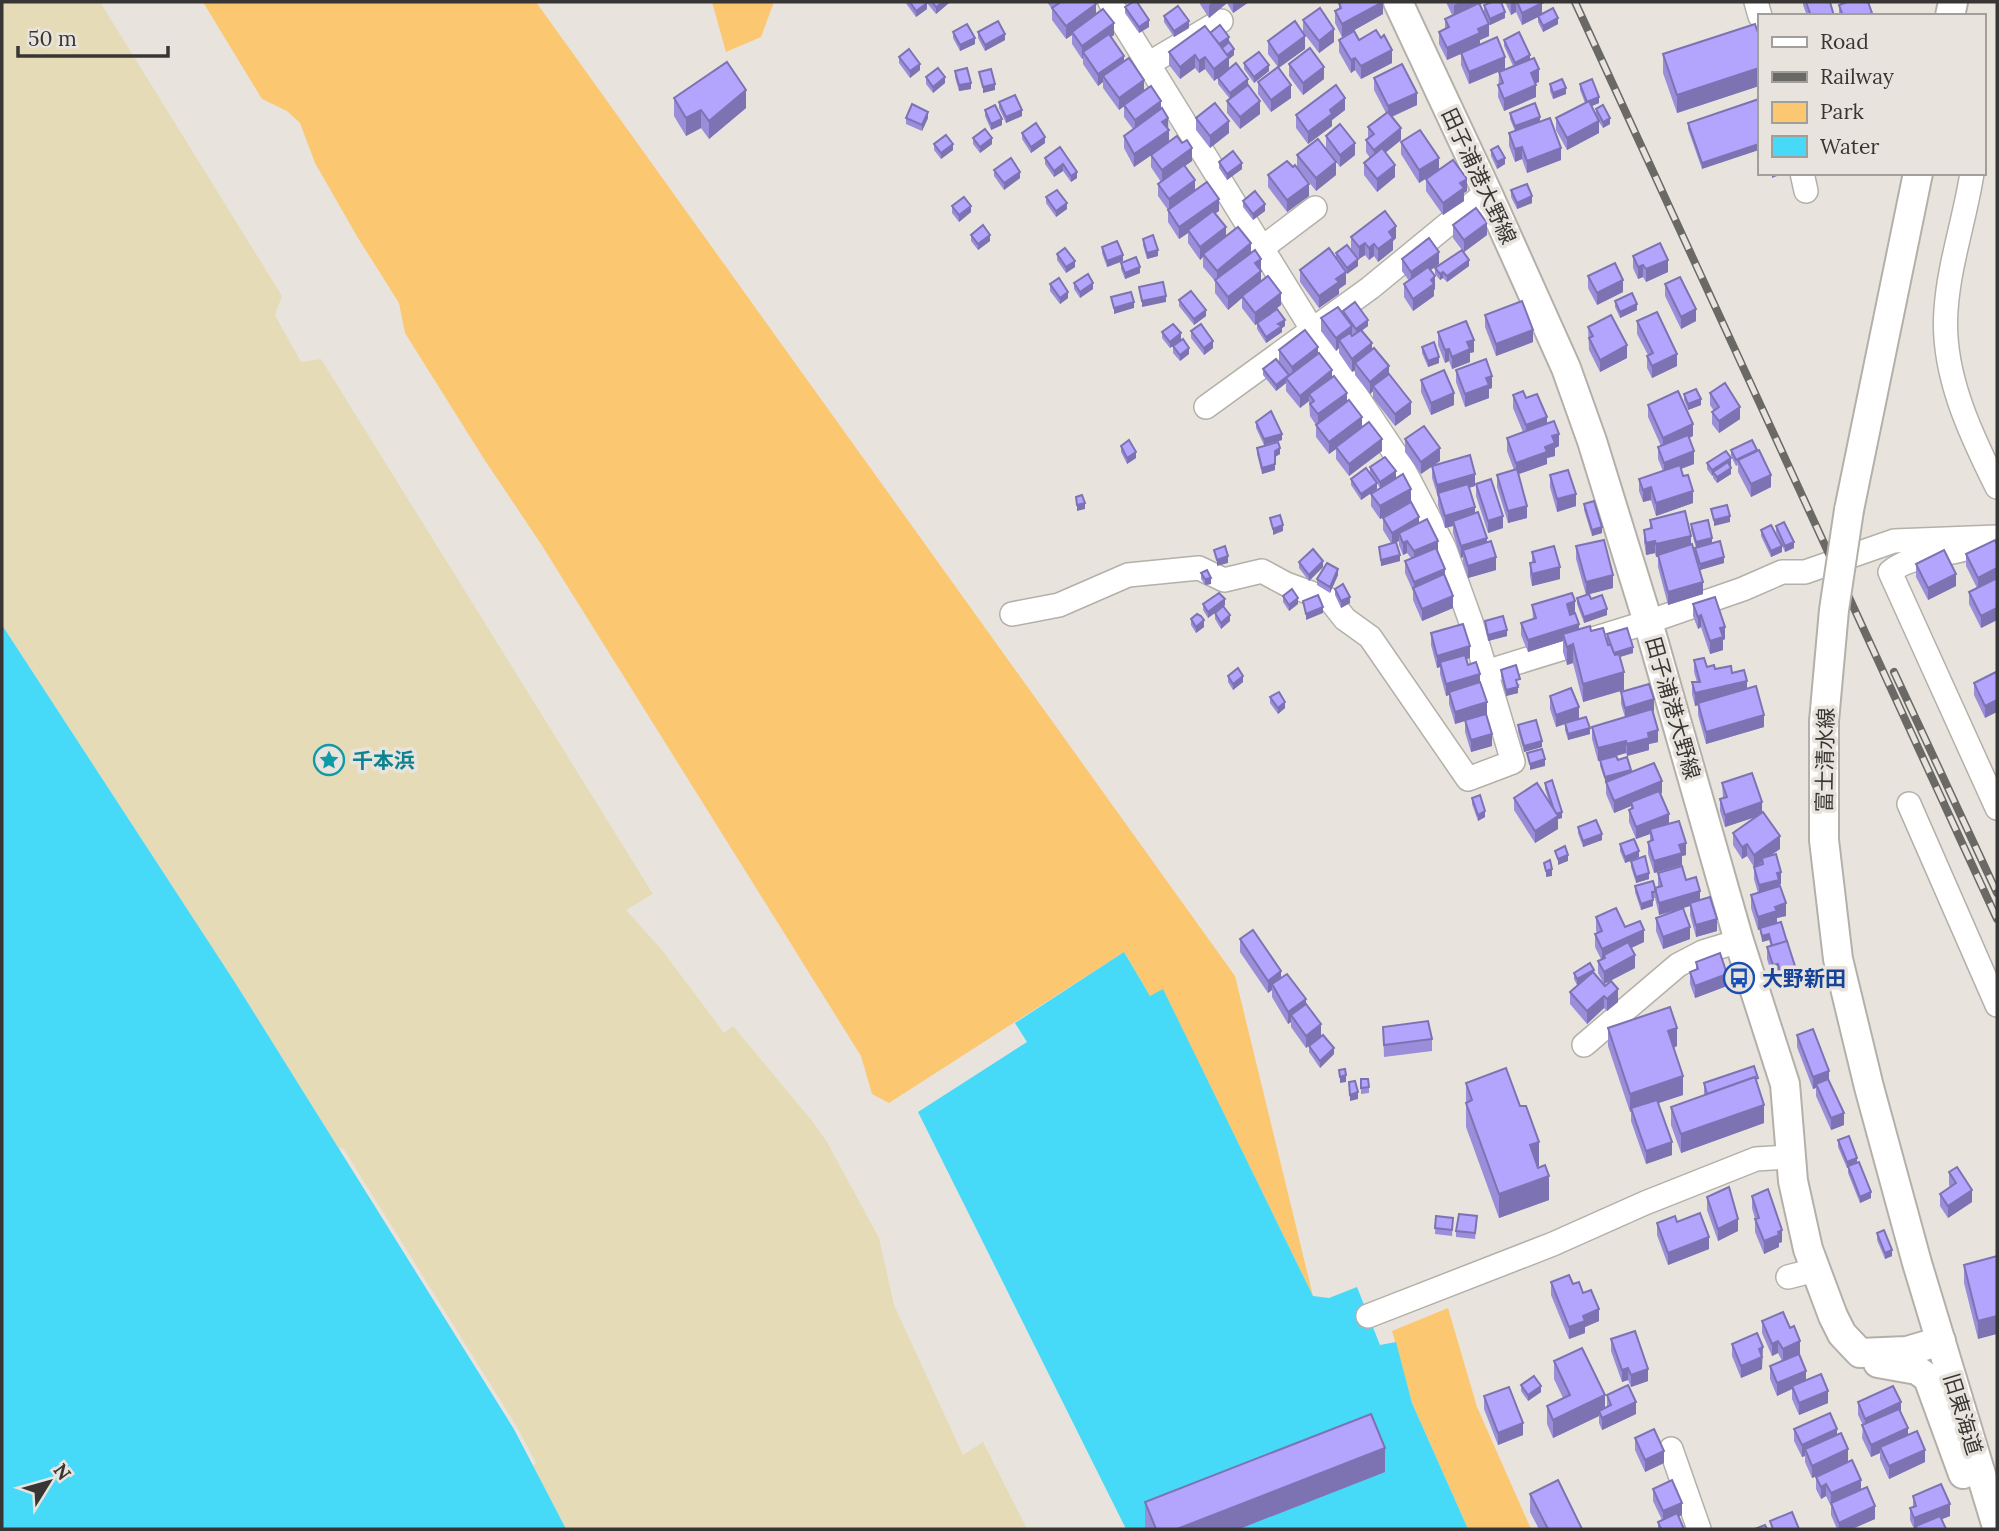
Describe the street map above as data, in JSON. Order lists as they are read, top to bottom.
{
  "streets": {
    "main road": ["田子浦港大野線", "富士清水線", "旧東海道"]
  },
  "crossings": [
    ["富士清水線", "旧東海道"]
  ],
  "places": {
    "place": ["千本浜"],
    "bus stop": ["大野新田"]
  },
  "legend": [
    "Road",
    "Railway",
    "Park",
    "Water"
  ],
  "scale_bar": "50 m",
  "north": "top right"
}
